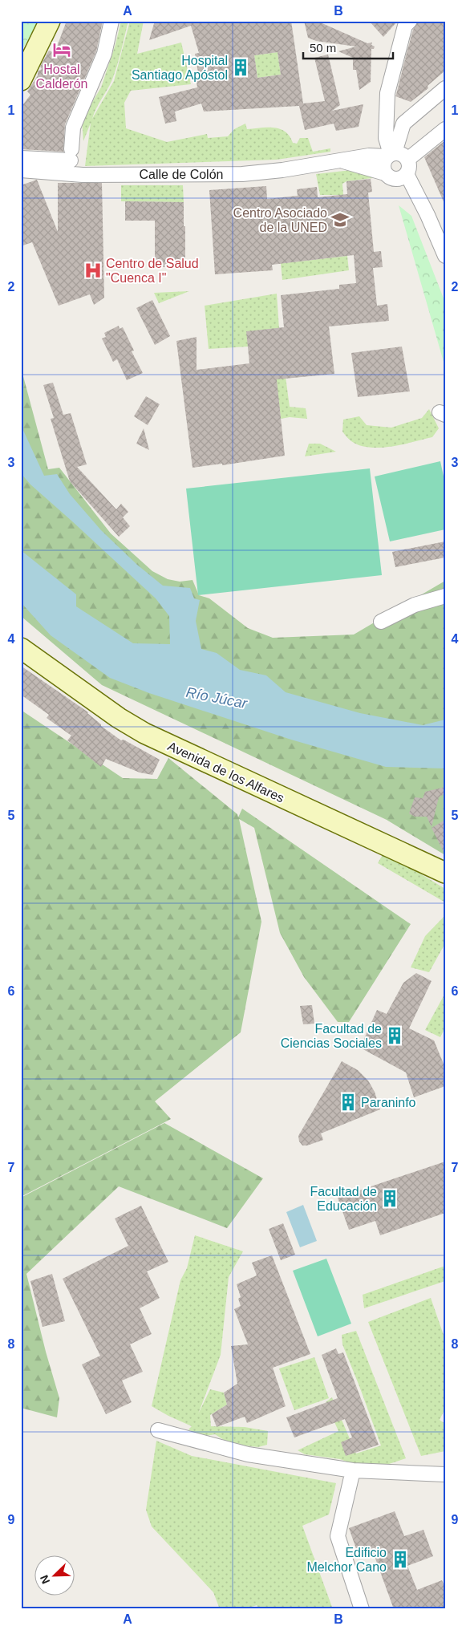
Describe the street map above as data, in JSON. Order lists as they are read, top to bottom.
{
  "streets": {
    "street": ["Calle de Colón", "Avenida de los Alfares"]
  },
  "water": ["Río Júcar"],
  "places": {
    "hotel": ["Hostal Calderón"],
    "building": [
      "Hospital Santiago Apóstol",
      "Facultad de Ciencias Sociales",
      "Paraninfo",
      "Facultad de Educación",
      "Edificio Melchor Cano"
    ],
    "school or university": ["Centro Asociado de la UNED"],
    "hospital": ["Centro de Salud \"Cuenca I\""]
  },
  "scale_bar": "50 m",
  "north": "bottom left",
  "grid": {
    "columns": ["A", "B"],
    "rows": [
      "1",
      "2",
      "3",
      "4",
      "5",
      "6",
      "7",
      "8",
      "9"
    ]
  }
}
